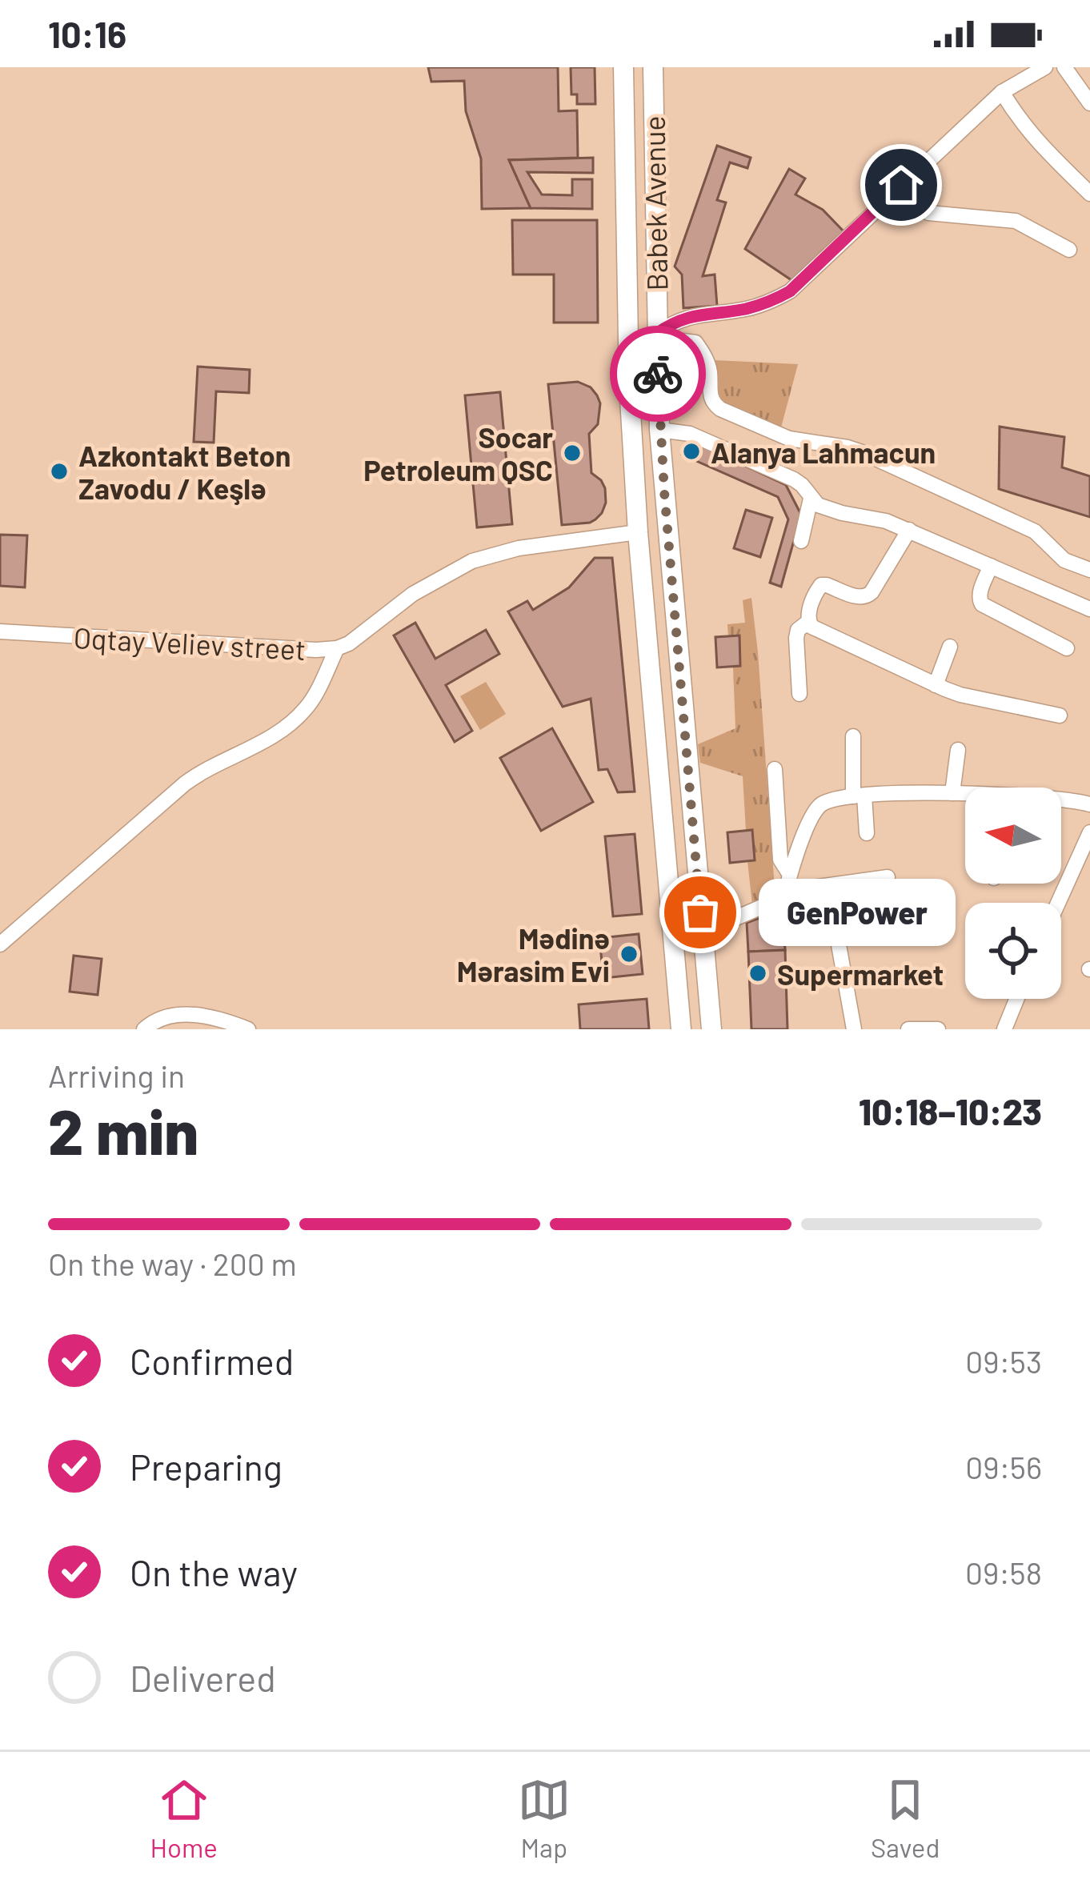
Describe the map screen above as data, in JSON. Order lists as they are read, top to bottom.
{
  "streets": {
    "main road": ["Babek Avenue"],
    "street": ["Oqtay Veliev street"]
  },
  "crossings": [
    ["Babek Avenue", "Oqtay Veliev street"]
  ],
  "places": [
    "Alanya Lahmacun",
    "Socar Petroleum QSC",
    "Azkontakt Beton Zavodu / Keşlə",
    "GenPower",
    "Mədinə Mərasim Evi",
    "Supermarket"
  ],
  "north": "left",
  "page": {
    "status": "10:16",
    "bubble": "GenPower",
    "heading": ["2 min", "Arriving in", "10:18–10:23"],
    "bar": "On the way · 200 m",
    "list": [
      ["Confirmed", "09:53"],
      ["Preparing", "09:56"],
      ["On the way", "09:58"],
      "Delivered"
    ],
    "tabs": ["Home", "Map", "Saved"]
  }
}
